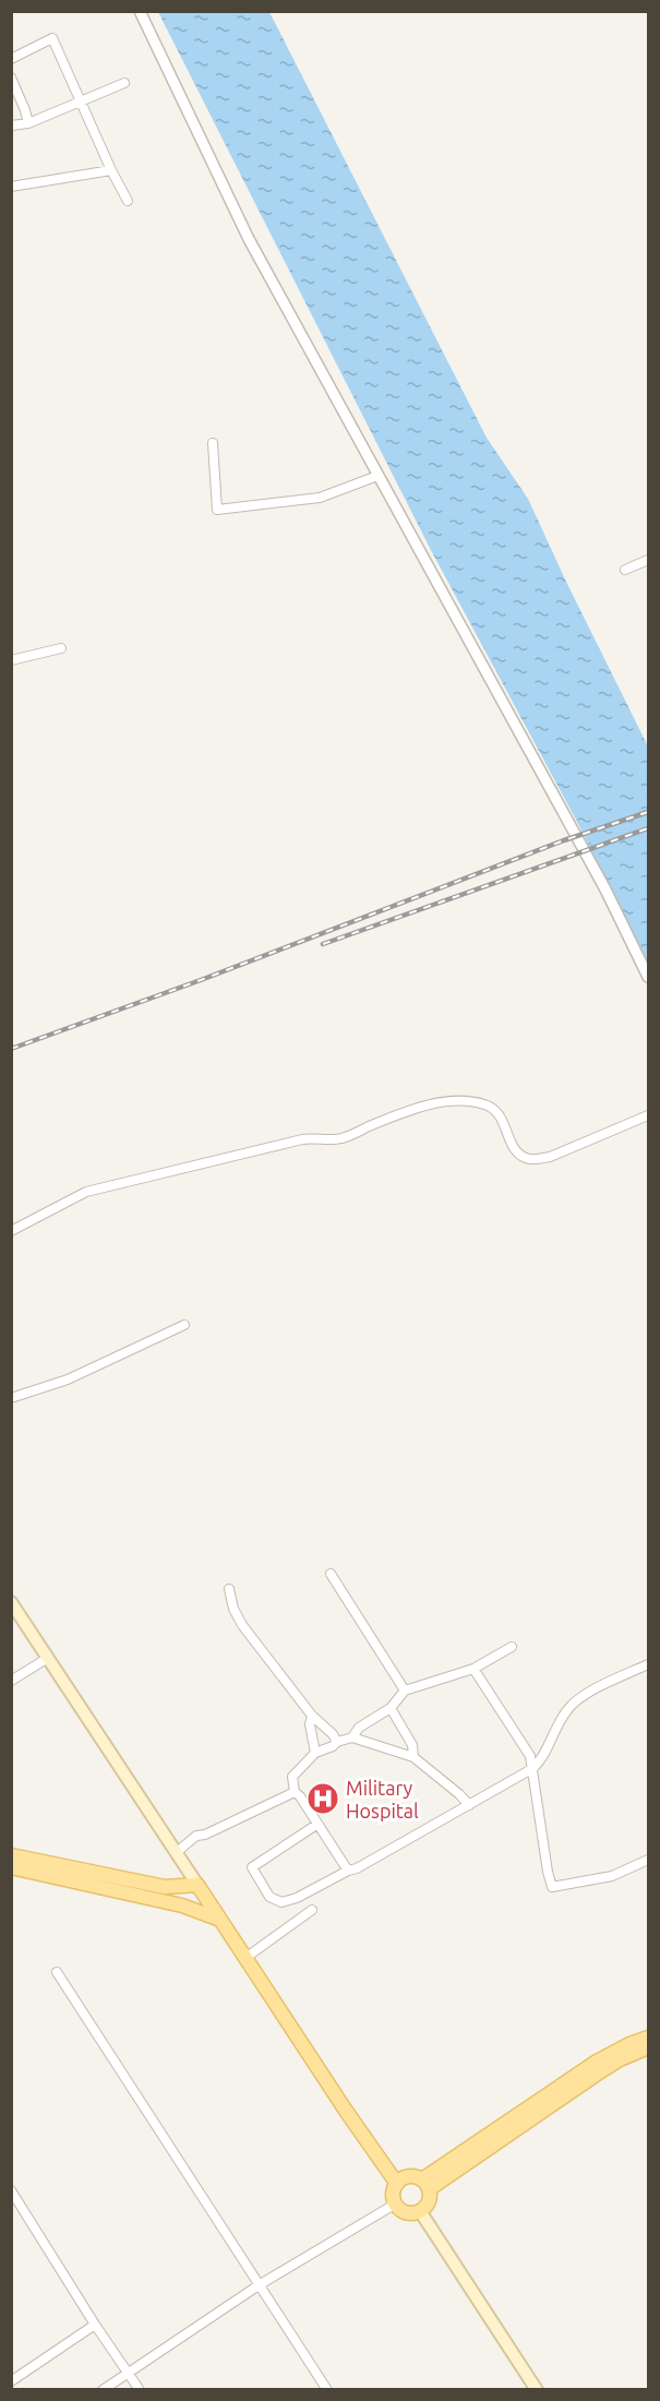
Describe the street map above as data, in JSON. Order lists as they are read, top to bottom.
{
  "places": {
    "hospital": ["Military Hospital"]
  }
}
